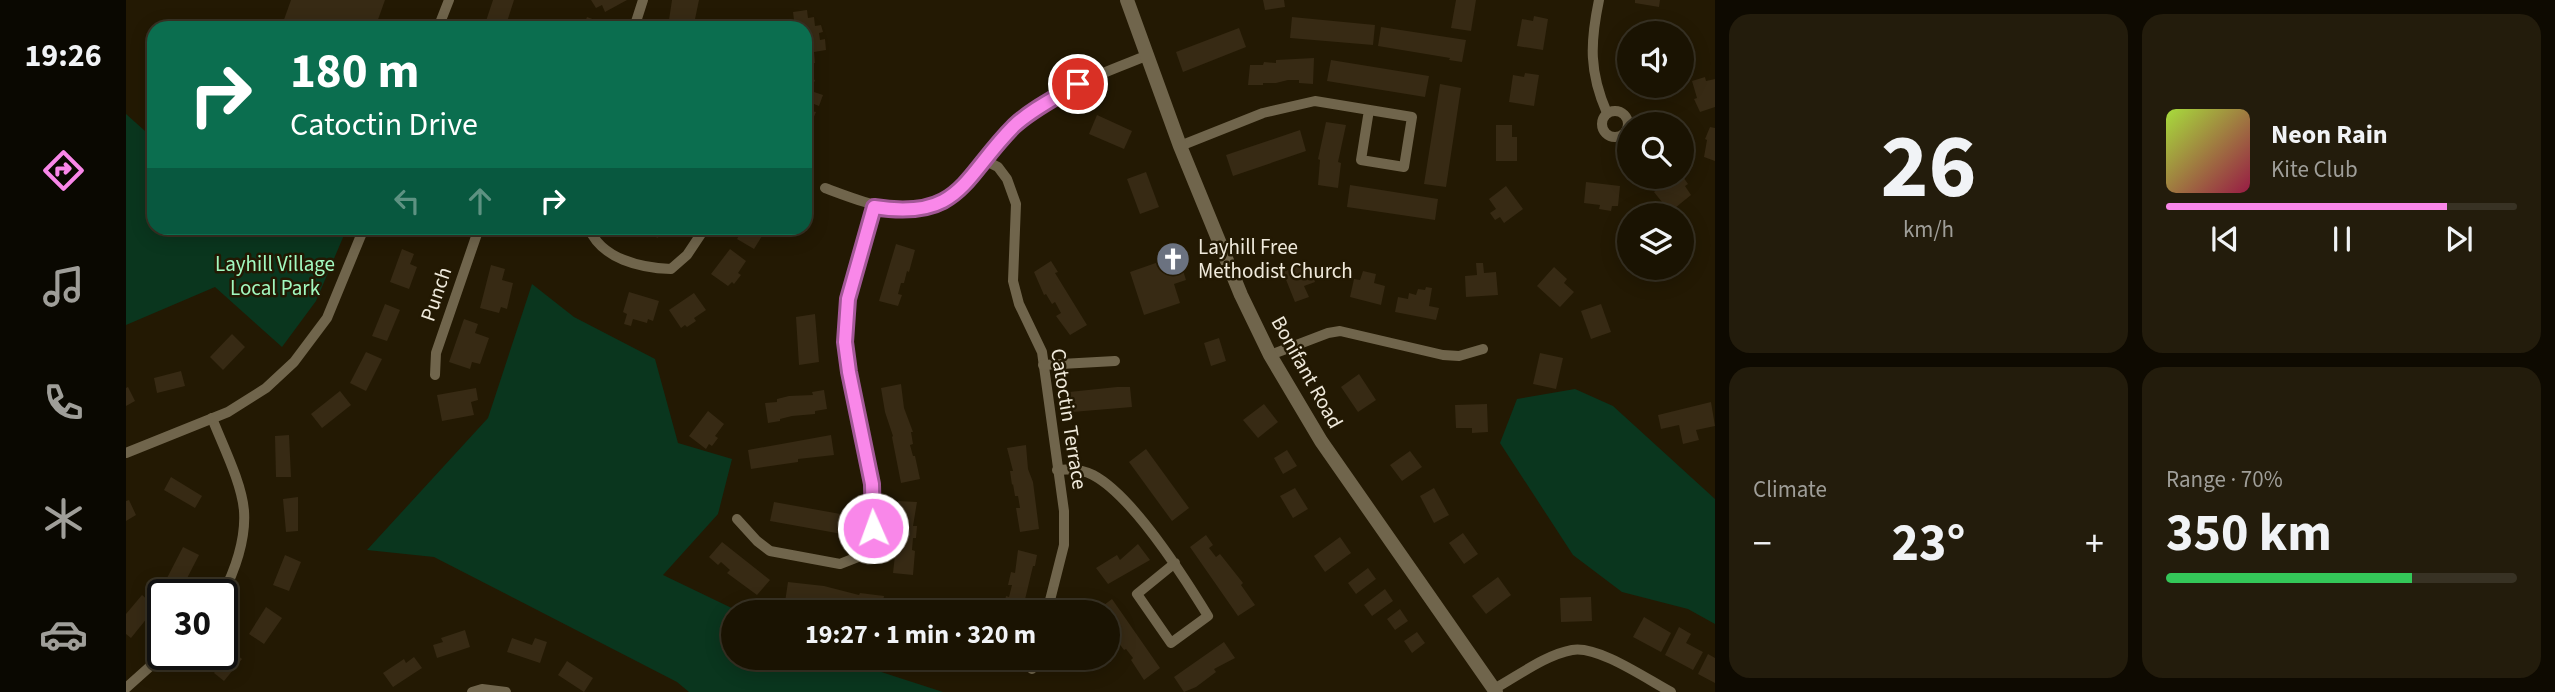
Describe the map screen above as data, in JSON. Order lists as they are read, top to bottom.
{
  "streets": {
    "main road": ["Bonifant Road"],
    "street": ["Punch", "Catoctin Terrace"]
  },
  "parks": ["Layhill Village Local Park"],
  "places": {
    "church": ["Layhill Free Methodist Church"]
  },
  "page": {
    "tabs": "19:26",
    "tile": [
      ["26", "km/h"],
      "Climate",
      ["Range · 70%", "350 km"]
    ],
    "turn": ["180 m", "Catoctin Drive"],
    "song": ["Neon Rain", "Kite Club"],
    "heat": ["−", "23°", "+"],
    "limit": "30",
    "trip": "19:27 · 1 min · 320 m"
  }
}
